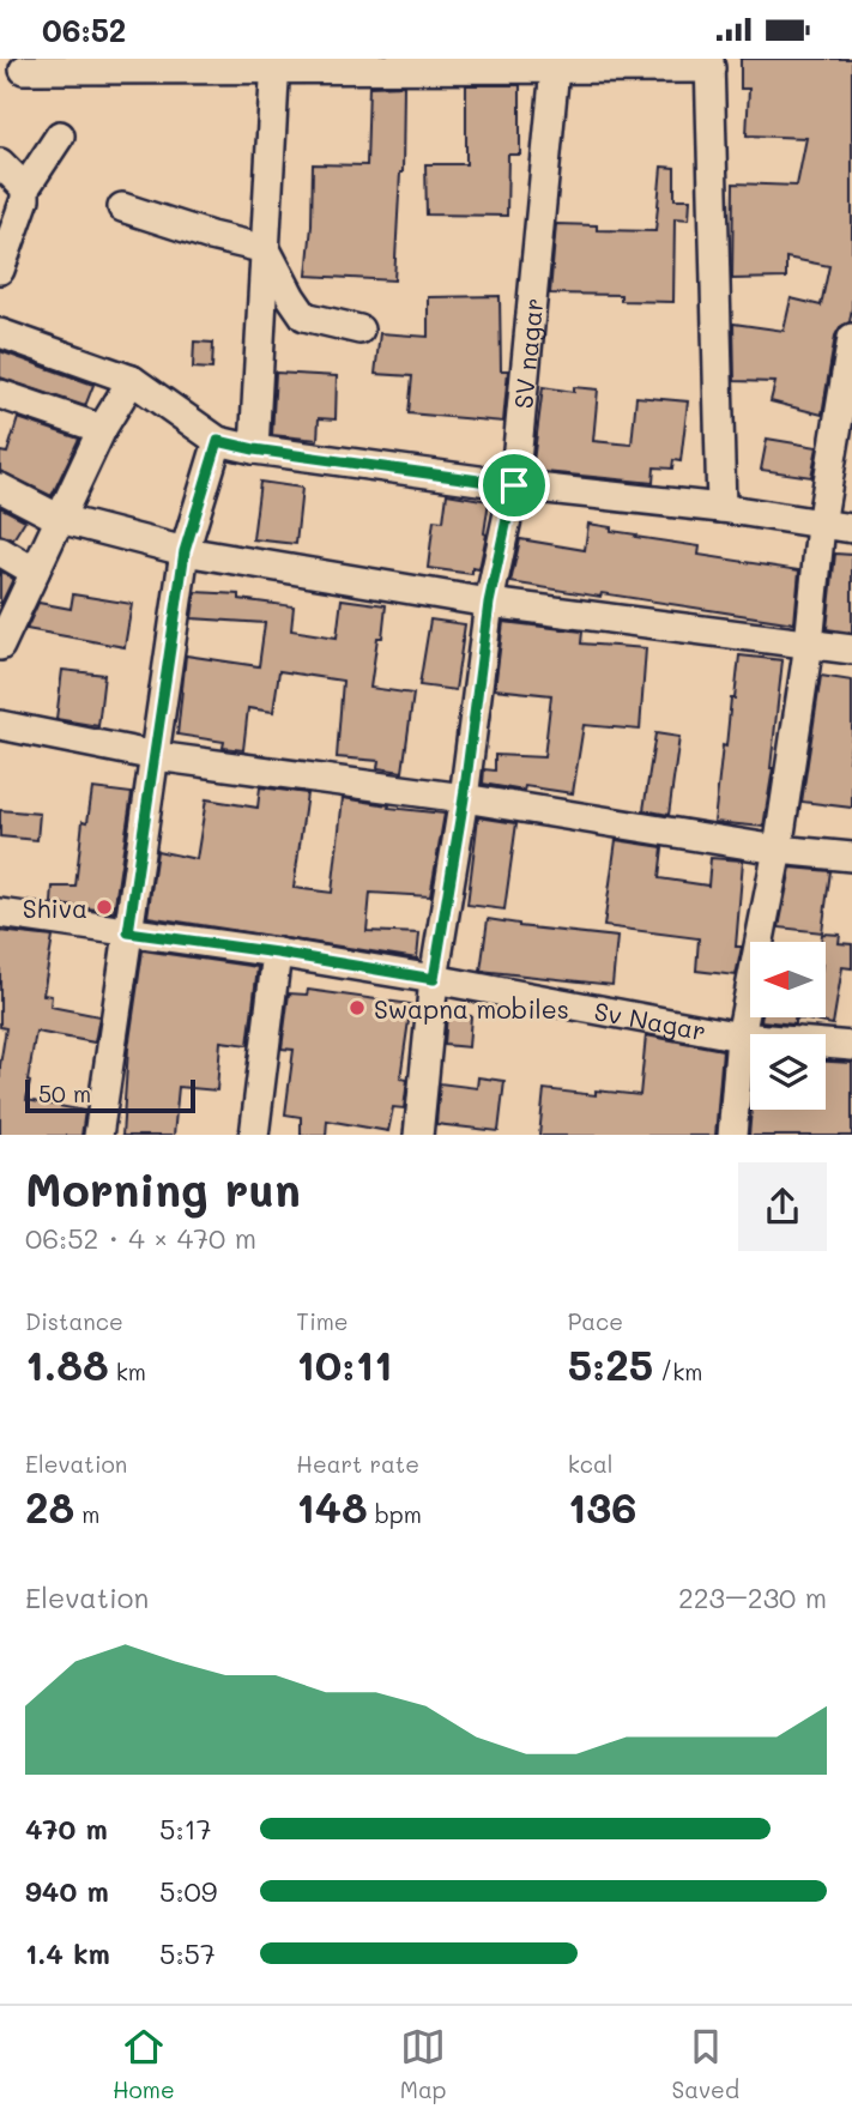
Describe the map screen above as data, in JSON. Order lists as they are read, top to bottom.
{
  "streets": {
    "street": ["SV nagar", "Sv Nagar"]
  },
  "crossings": [
    ["SV nagar", "Sv Nagar"]
  ],
  "places": ["Shiva", "Swapna mobiles"],
  "scale_bar": "50 m",
  "north": "left",
  "page": {
    "status": "06:52",
    "scale": "50 m",
    "heading": ["Morning run", "06:52 · 4 × 470 m"],
    "stats": [
      ["Distance", "1.88 km"],
      ["Time", "10:11"],
      ["Pace", "5:25 /km"],
      ["Elevation", "28 m"],
      ["Heart rate", "148 bpm"],
      ["kcal", "136"]
    ],
    "chart": ["Elevation", "223–230 m"],
    "list": [
      {
        "name": "470 m",
        "note": "5:17"
      },
      {
        "name": "940 m",
        "note": "5:09"
      },
      {
        "name": "1.4 km",
        "note": "5:57"
      }
    ],
    "tabs": ["Home", "Map", "Saved"]
  }
}
